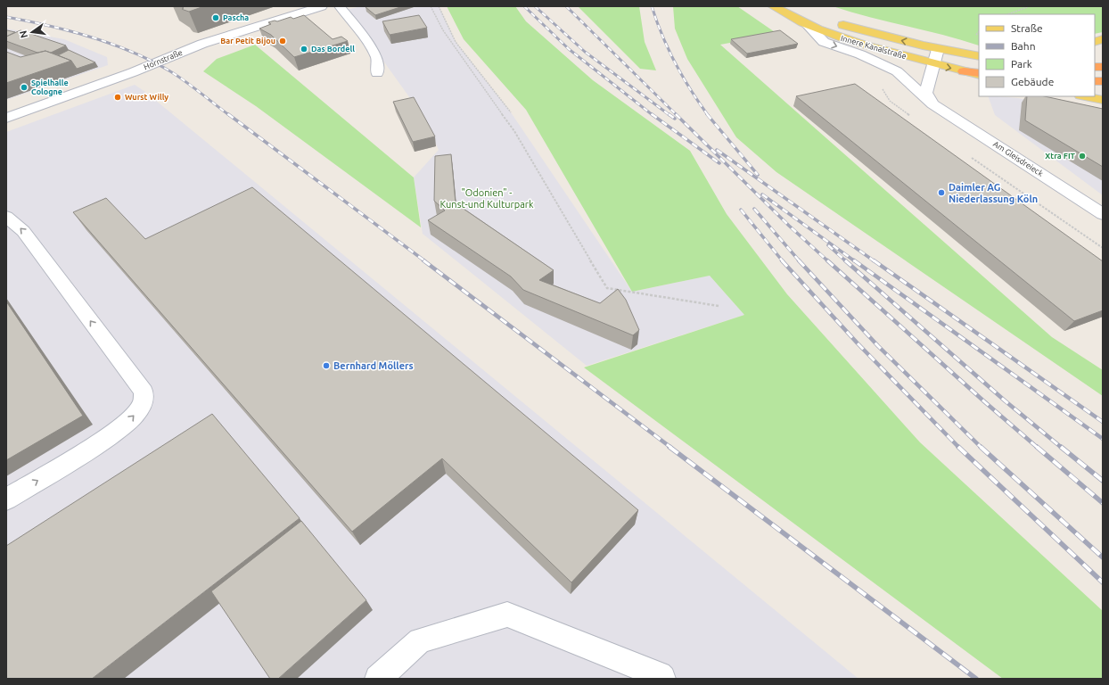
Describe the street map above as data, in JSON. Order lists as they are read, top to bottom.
{
  "streets": {
    "main road": ["Innere Kanalstraße"],
    "street": ["Hornstraße", "Am Gleisdreieck"]
  },
  "crossings": [
    ["Innere Kanalstraße", "Am Gleisdreieck"]
  ],
  "one_way": ["Am Gleisdreieck"],
  "parks": ["\"Odonien\" - Kunst-und Kulturpark"],
  "places": [
    "Pascha",
    "Bar Petit Bijou",
    "Das Bordell",
    "Spielhalle Cologne",
    "Wurst Willy",
    "Xtra FIT",
    "Daimler AG Niederlassung Köln",
    "Bernhard Möllers"
  ],
  "legend": [
    "Straße",
    "Bahn",
    "Park",
    "Gebäude"
  ],
  "north": "left"
}
